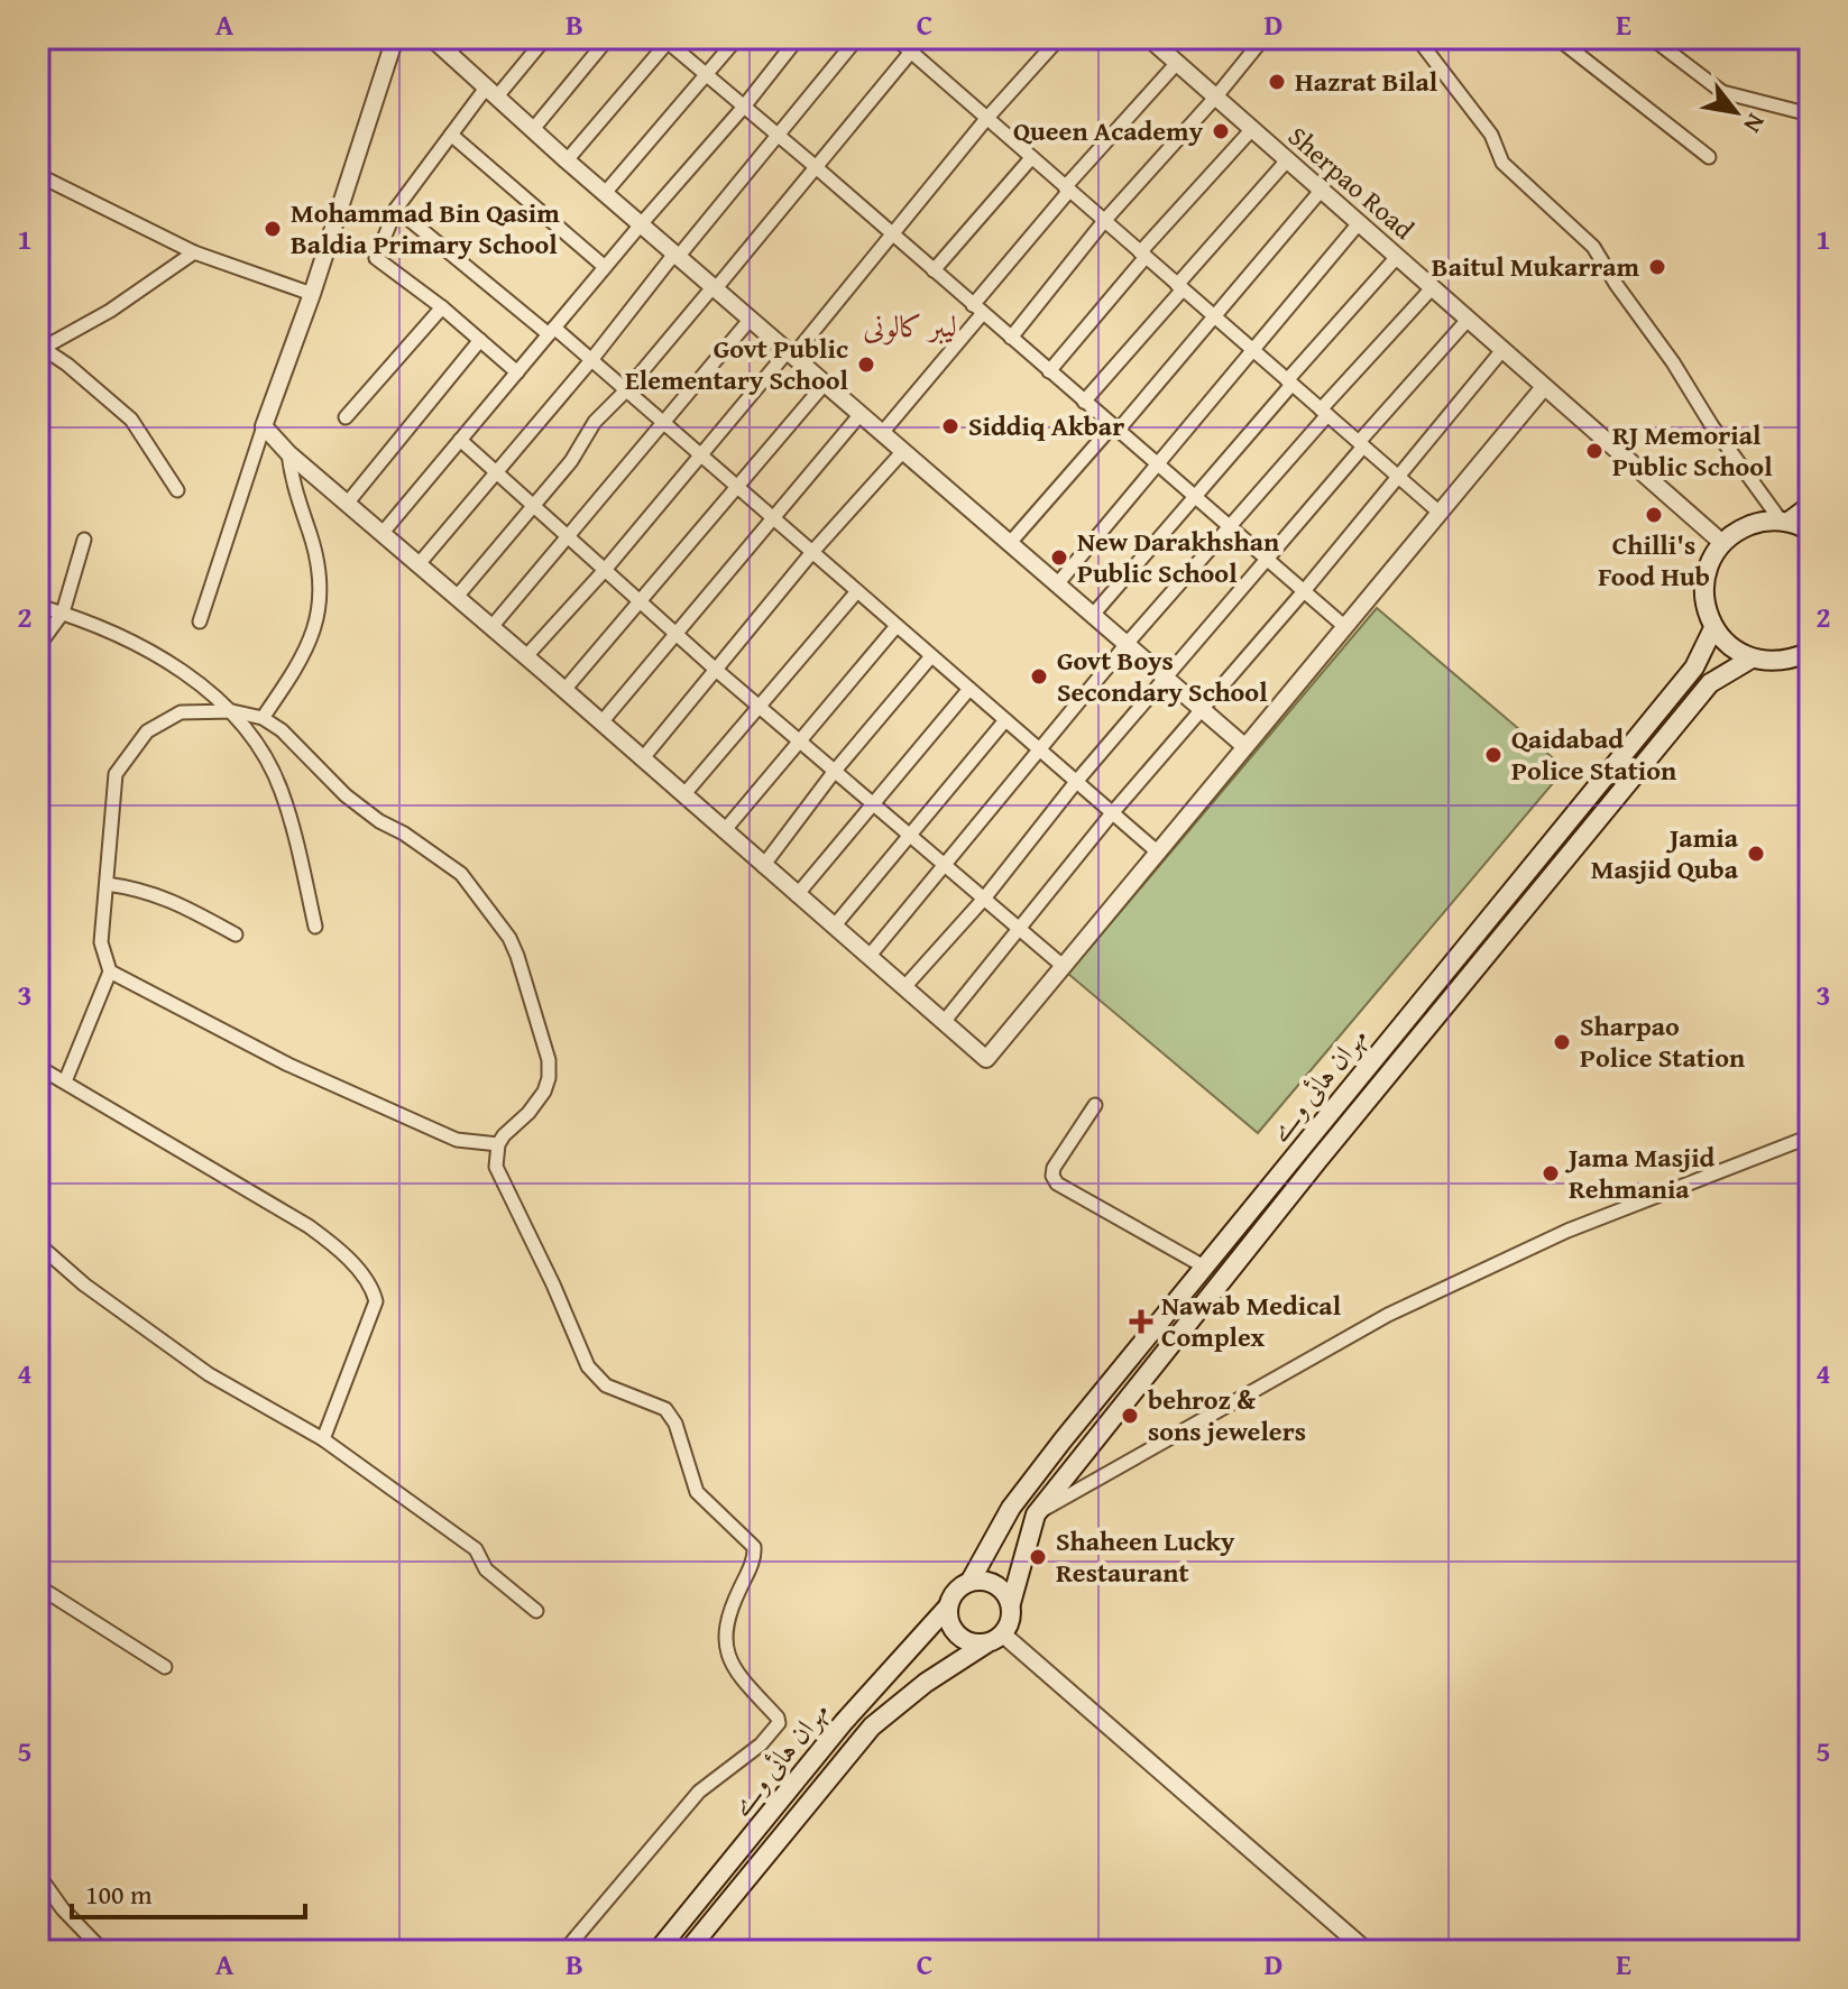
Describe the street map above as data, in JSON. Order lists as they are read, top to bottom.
{
  "streets": {
    "main road": ["مہران ہائی وے"],
    "street": ["Sherpao Road"]
  },
  "districts": ["لیبر کالونی"],
  "places": {
    "other": [
      "Hazrat Bilal",
      "Queen Academy",
      "Mohammad Bin Qasim Baldia Primary School",
      "Baitul Mukarram",
      "Govt Public Elementary School",
      "Siddiq Akbar",
      "RJ Memorial Public School",
      "Chilli's Food Hub",
      "New Darakhshan Public School",
      "Govt Boys Secondary School",
      "Qaidabad Police Station",
      "Jamia Masjid Quba",
      "Sharpao Police Station",
      "Jama Masjid Rehmania",
      "behroz & sons jewelers",
      "Shaheen Lucky Restaurant"
    ],
    "health": ["Nawab Medical Complex"]
  },
  "scale_bar": "100 m",
  "north": "bottom right",
  "grid": {
    "columns": [
      "A",
      "B",
      "C",
      "D",
      "E"
    ],
    "rows": [
      "1",
      "2",
      "3",
      "4",
      "5"
    ]
  }
}
